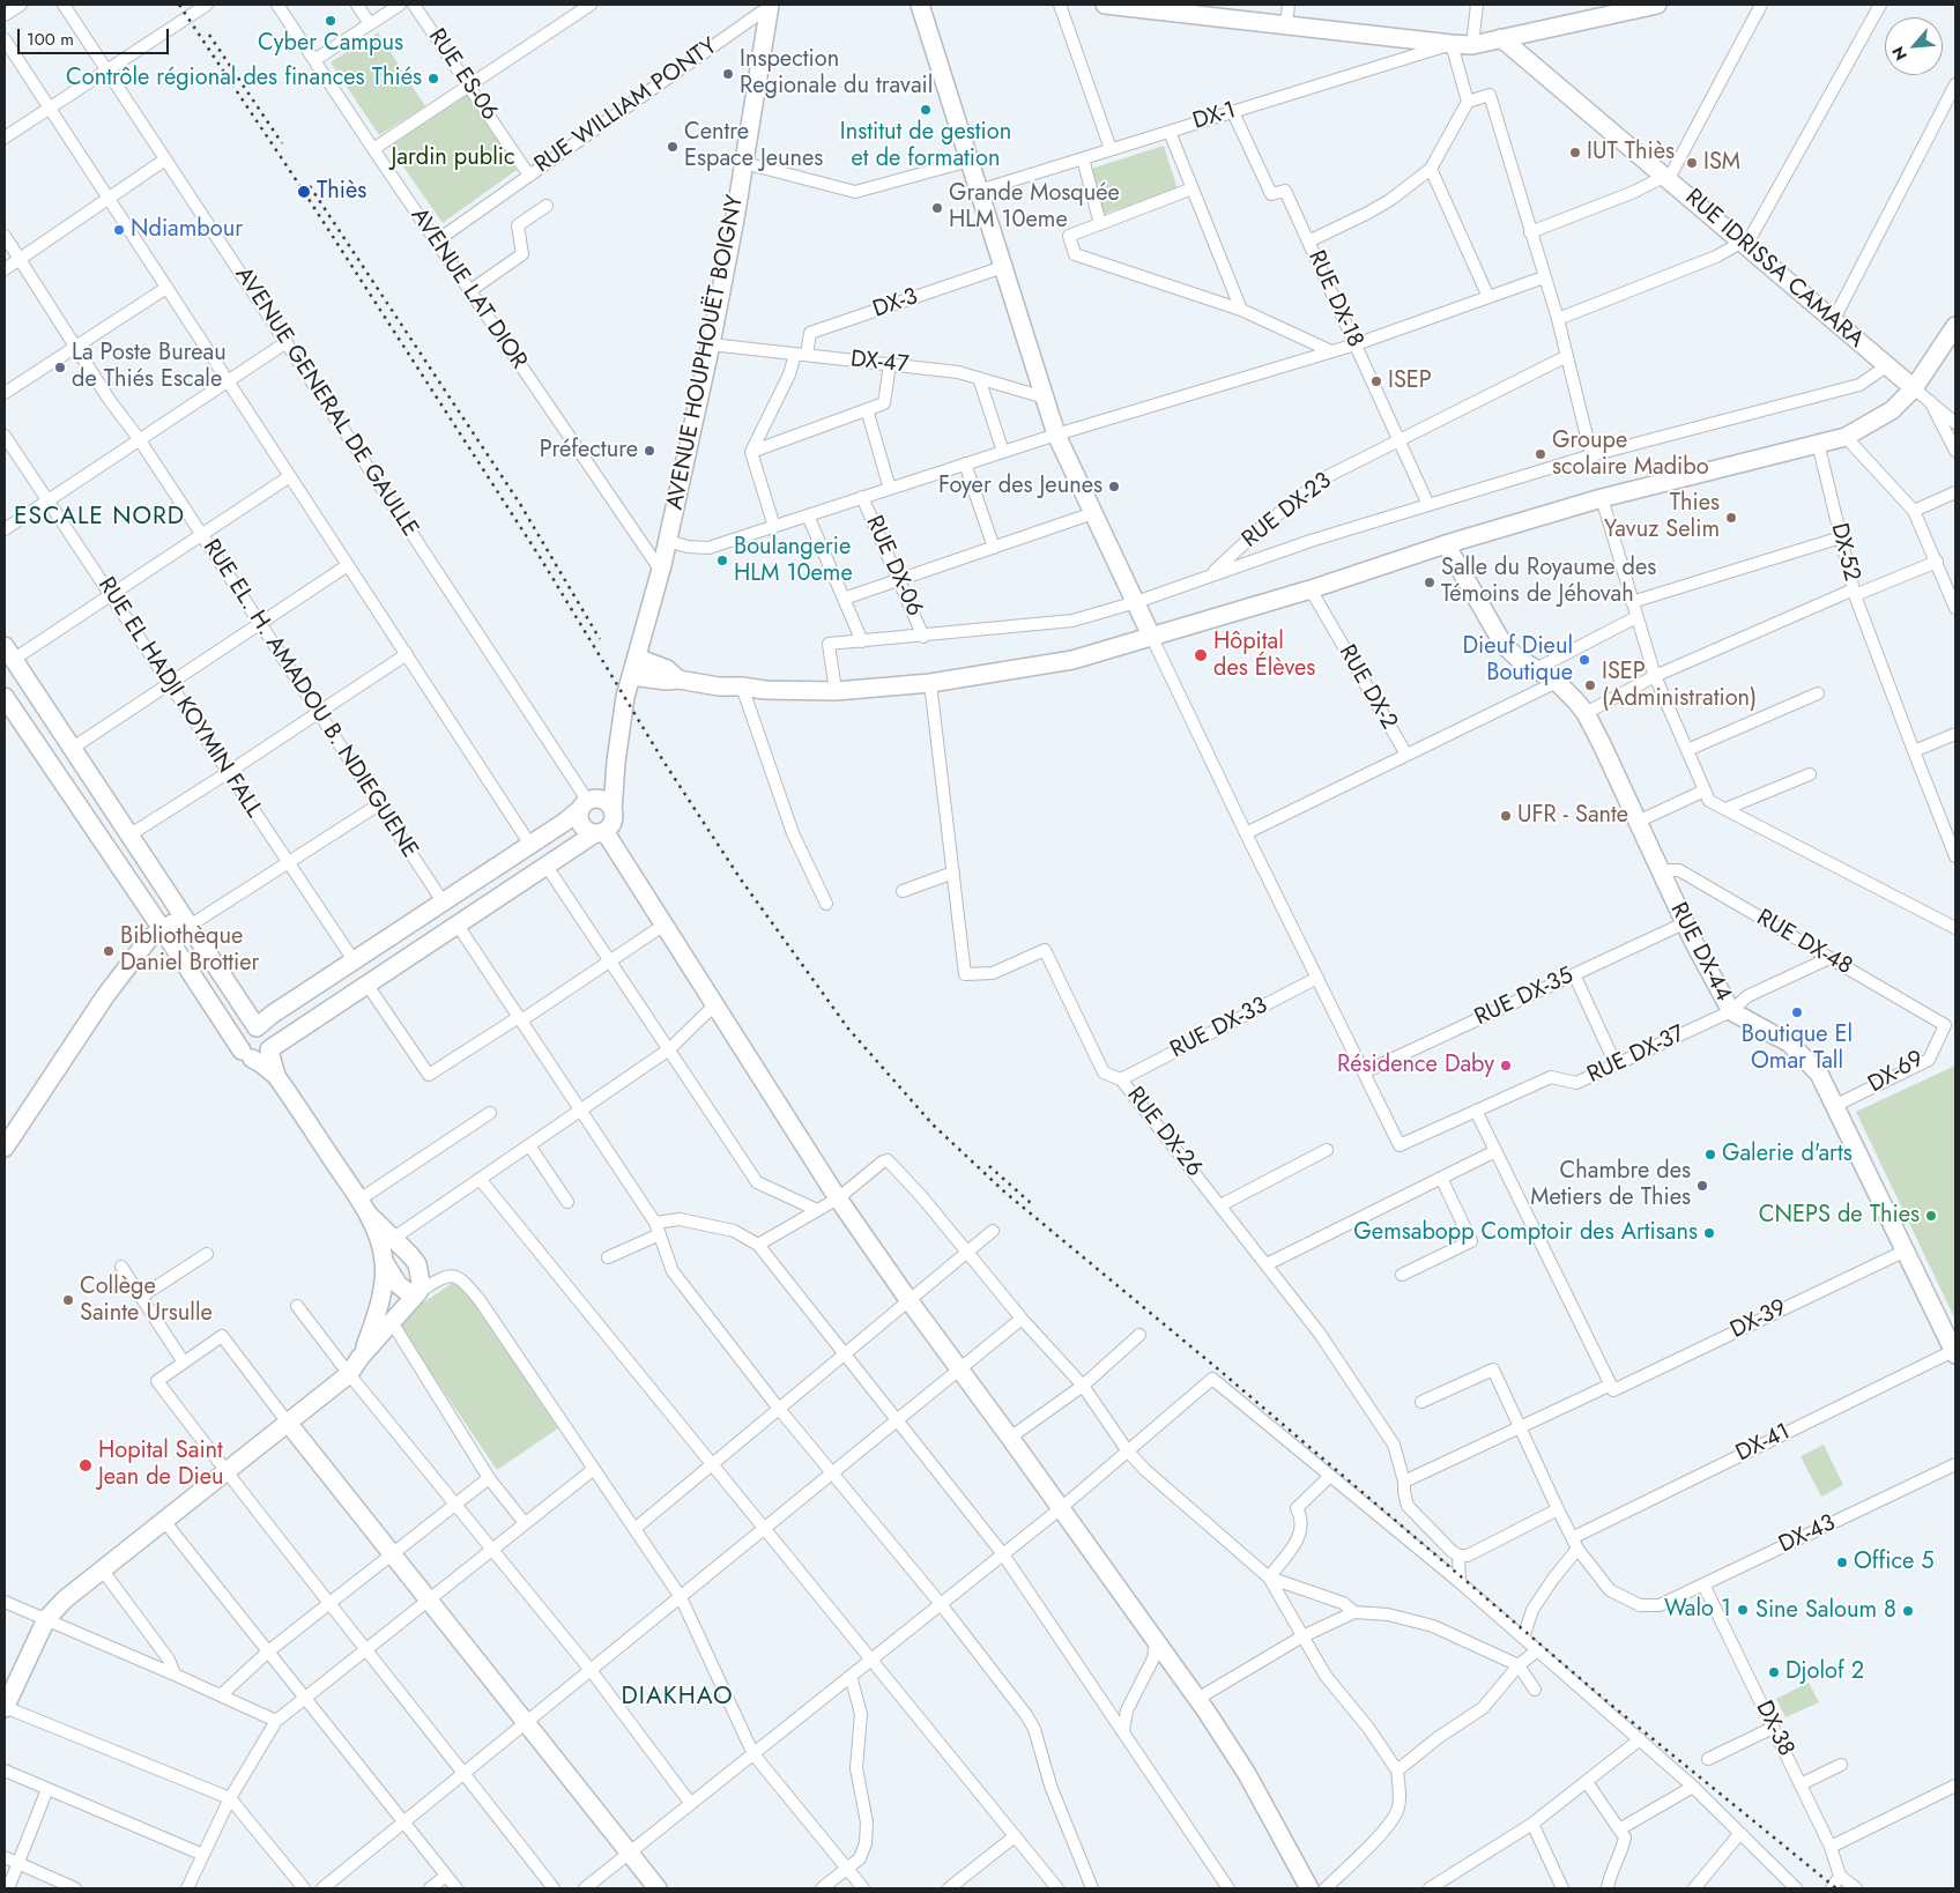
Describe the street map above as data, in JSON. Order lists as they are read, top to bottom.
{
  "streets": {
    "street": [
      "RUE ES-06",
      "RUE WILLIAM PONTY",
      "DX-1",
      "RUE IDRISSA CAMARA",
      "AVENUE LAT DIOR",
      "RUE DX-18",
      "DX-3",
      "AVENUE HOUPHOUËT BOIGNY",
      "DX-47",
      "AVENUE GENERAL DE GAULLE",
      "RUE DX-23",
      "DX-52",
      "RUE DX-06",
      "RUE DX-2",
      "RUE EL HADJI KOYMIN FALL",
      "RUE EL. H. AMADOU B. NDIEGUENE",
      "RUE DX-48",
      "RUE DX-44",
      "RUE DX-35",
      "RUE DX-33",
      "RUE DX-37",
      "DX-69",
      "RUE DX-26",
      "DX-39",
      "DX-41",
      "DX-43",
      "DX-38"
    ]
  },
  "crossings": [
    ["RUE ES-06", "RUE WILLIAM PONTY"],
    ["RUE WILLIAM PONTY", "AVENUE LAT DIOR"],
    ["RUE WILLIAM PONTY", "AVENUE HOUPHOUËT BOIGNY"],
    ["DX-1", "RUE DX-18"],
    ["AVENUE LAT DIOR", "AVENUE HOUPHOUËT BOIGNY"],
    ["RUE DX-18", "RUE DX-23"],
    ["DX-3", "DX-47"],
    ["AVENUE HOUPHOUËT BOIGNY", "DX-47"],
    ["AVENUE HOUPHOUËT BOIGNY", "AVENUE GENERAL DE GAULLE"],
    ["RUE DX-48", "RUE DX-44"],
    ["RUE DX-48", "RUE DX-37"],
    ["RUE DX-48", "DX-69"],
    ["RUE DX-44", "RUE DX-35"],
    ["RUE DX-44", "RUE DX-37"],
    ["RUE DX-44", "DX-69"],
    ["RUE DX-44", "DX-39"],
    ["RUE DX-44", "DX-41"],
    ["RUE DX-35", "RUE DX-37"],
    ["RUE DX-33", "RUE DX-26"],
    ["RUE DX-26", "DX-39"],
    ["DX-41", "DX-43"],
    ["DX-43", "DX-38"]
  ],
  "districts": ["ESCALE NORD", "DIAKHAO"],
  "parks": ["Jardin public"],
  "places": [
    "Cyber Campus",
    "Inspection Regionale du travail",
    "Contrôle régional des finances Thiés",
    "Institut de gestion et de formation",
    "Centre Espace Jeunes",
    "IUT Thiès",
    "ISM",
    "Thiès",
    "Grande Mosquée HLM 10eme",
    "Ndiambour",
    "La Poste Bureau de Thiés Escale",
    "ISEP",
    "Préfecture",
    "Groupe scolaire Madibo",
    "Foyer des Jeunes",
    "Thies Yavuz Selim",
    "Boulangerie HLM 10eme",
    "Salle du Royaume des Témoins de Jéhovah",
    "Hôpital des Élèves",
    "Dieuf Dieul Boutique",
    "ISEP (Administration)",
    "UFR - Sante",
    "Bibliothèque Daniel Brottier",
    "Boutique El Omar Tall",
    "Résidence Daby",
    "Galerie d'arts",
    "Chambre des Metiers de Thies",
    "CNEPS de Thies",
    "Gemsabopp Comptoir des Artisans",
    "Collège Sainte Ursulle",
    "Hopital Saint Jean de Dieu",
    "Office 5",
    "Walo 1",
    "Sine Saloum 8",
    "Djolof 2"
  ],
  "scale_bar": "100 m",
  "north": "bottom left"
}
